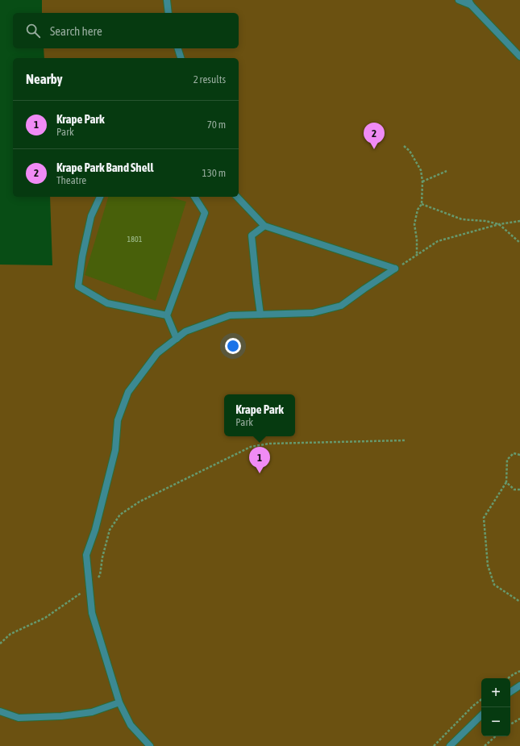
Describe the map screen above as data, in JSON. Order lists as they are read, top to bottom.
{
  "house_numbers": ["1801"],
  "page": {
    "search": "Search here",
    "heading": ["Nearby", "2 results"],
    "list": [
      {
        "mark": "1",
        "name": "Krape Park",
        "note": "Park",
        "value": "70 m"
      },
      {
        "mark": "2",
        "name": "Krape Park Band Shell",
        "note": "Theatre",
        "value": "130 m"
      }
    ],
    "pins": ["2", "1"],
    "popup": ["Krape Park", "Park"],
    "map_buttons": ["+", "−"]
  }
}
